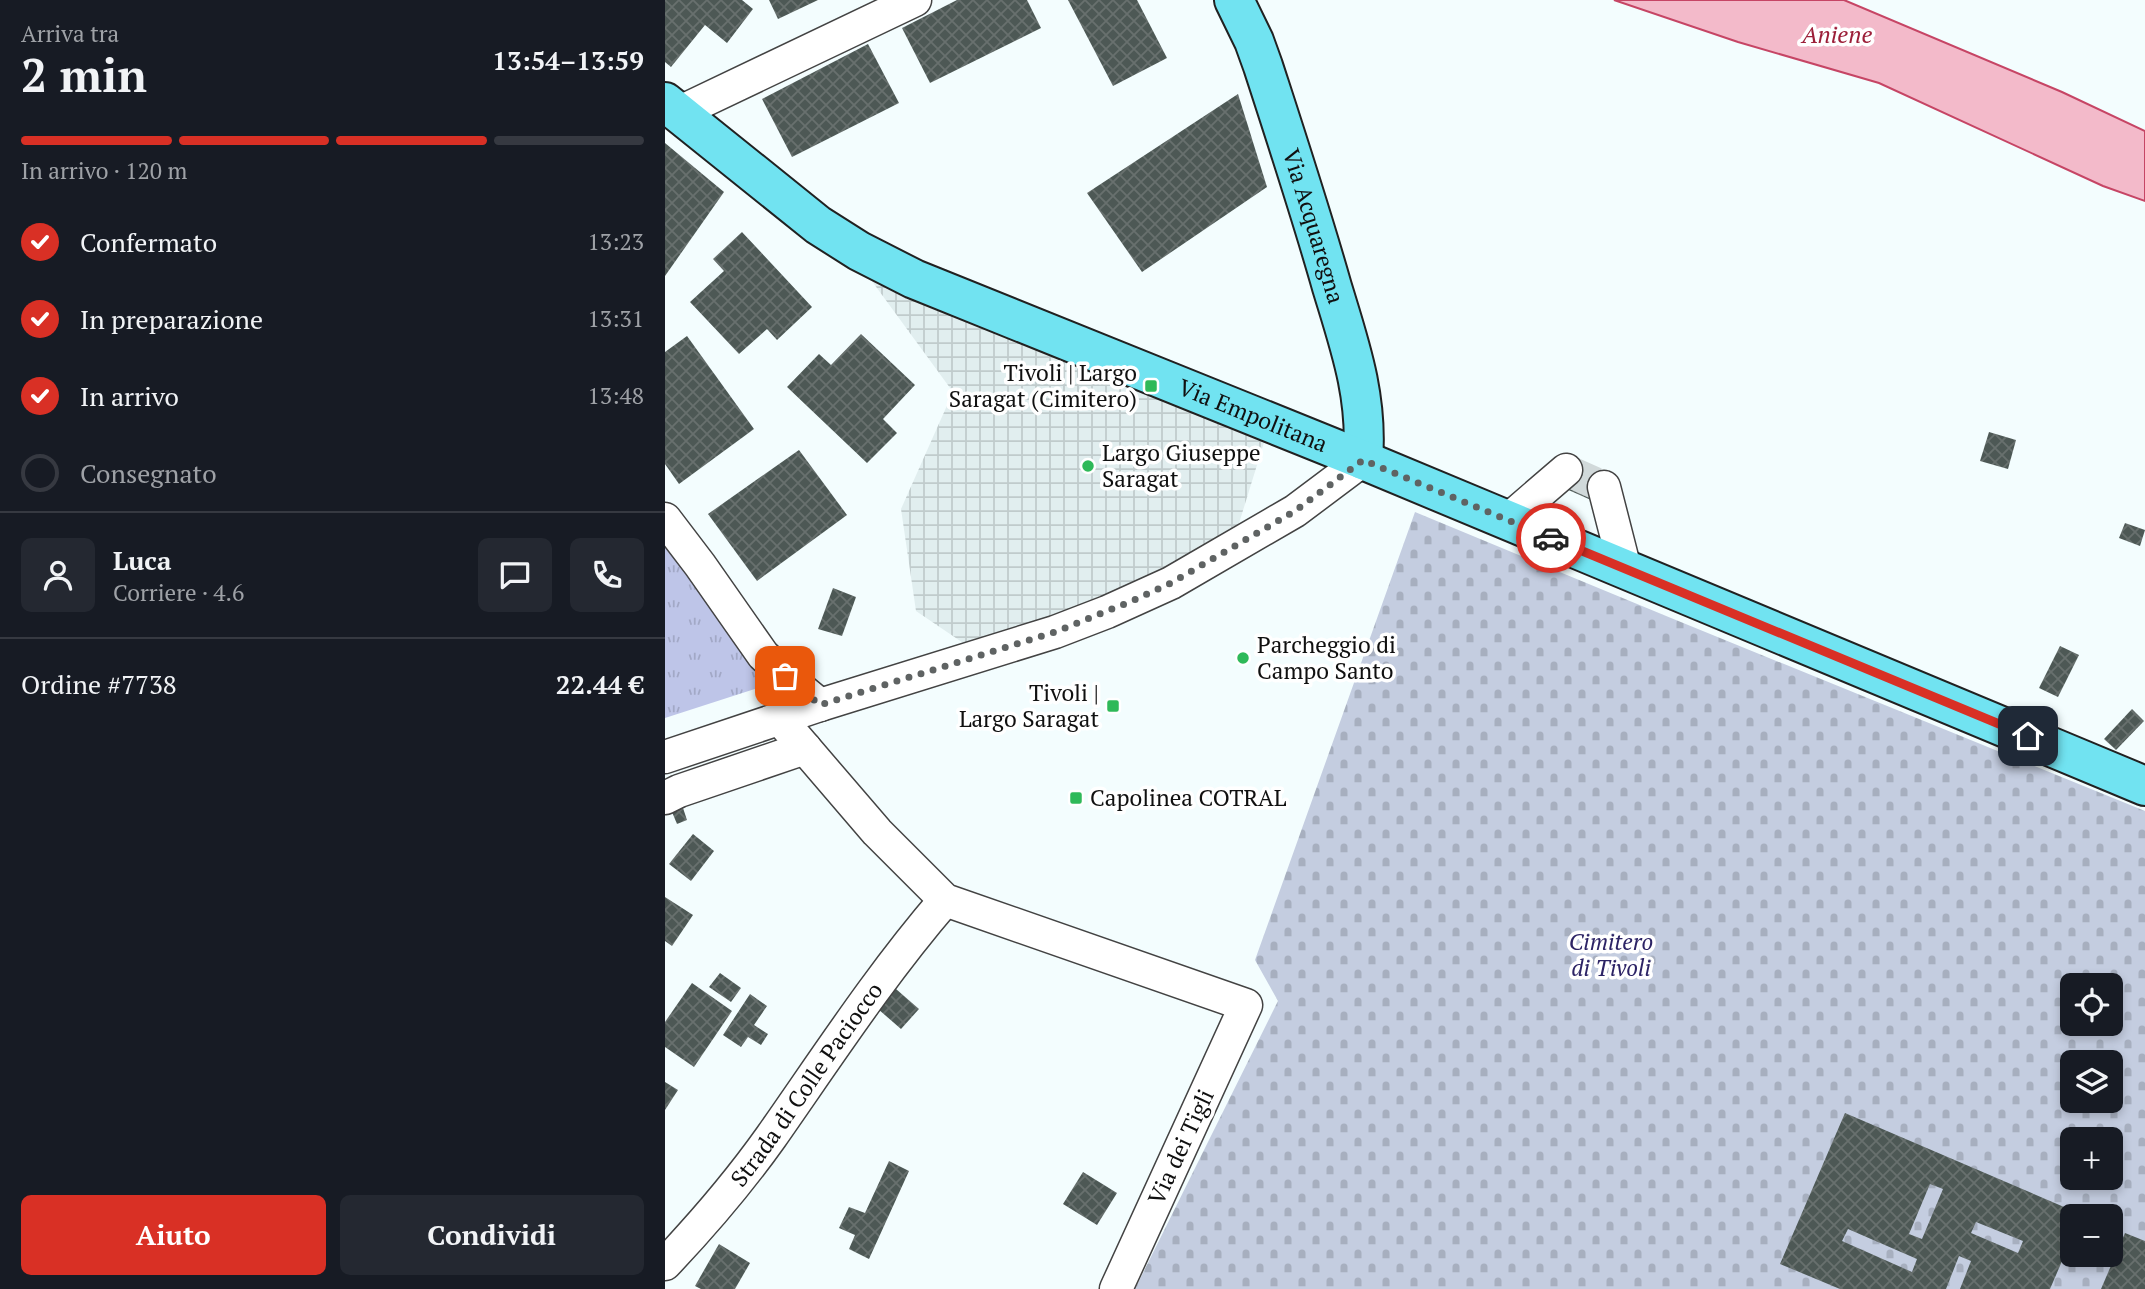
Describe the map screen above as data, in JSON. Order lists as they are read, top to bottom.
{
  "streets": {
    "main road": ["Via Acquaregna", "Via Empolitana"],
    "street": ["Strada di Colle Paciocco", "Via dei Tigli"]
  },
  "crossings": [
    ["Via Acquaregna", "Via Empolitana"],
    ["Strada di Colle Paciocco", "Via dei Tigli"]
  ],
  "water": ["Aniene"],
  "parks": ["Cimitero di Tivoli"],
  "places": {
    "transit": ["Tivoli | Largo Saragat (Cimitero)", "Tivoli | Largo Saragat", "Capolinea COTRAL"],
    "other": ["Largo Giuseppe Saragat", "Parcheggio di Campo Santo"]
  },
  "page": {
    "heading": ["2 min", "Arriva tra", "13:54–13:59"],
    "panel": [
      "Luca",
      "Corriere · 4.6",
      "Ordine #7738",
      "22.44 €"
    ],
    "bar": "In arrivo · 120 m",
    "list": [
      ["Confermato", "13:23"],
      ["In preparazione", "13:31"],
      ["In arrivo", "13:48"],
      "Consegnato"
    ],
    "map_buttons": ["+", "−"],
    "buttons": ["Aiuto", "Condividi"]
  }
}
